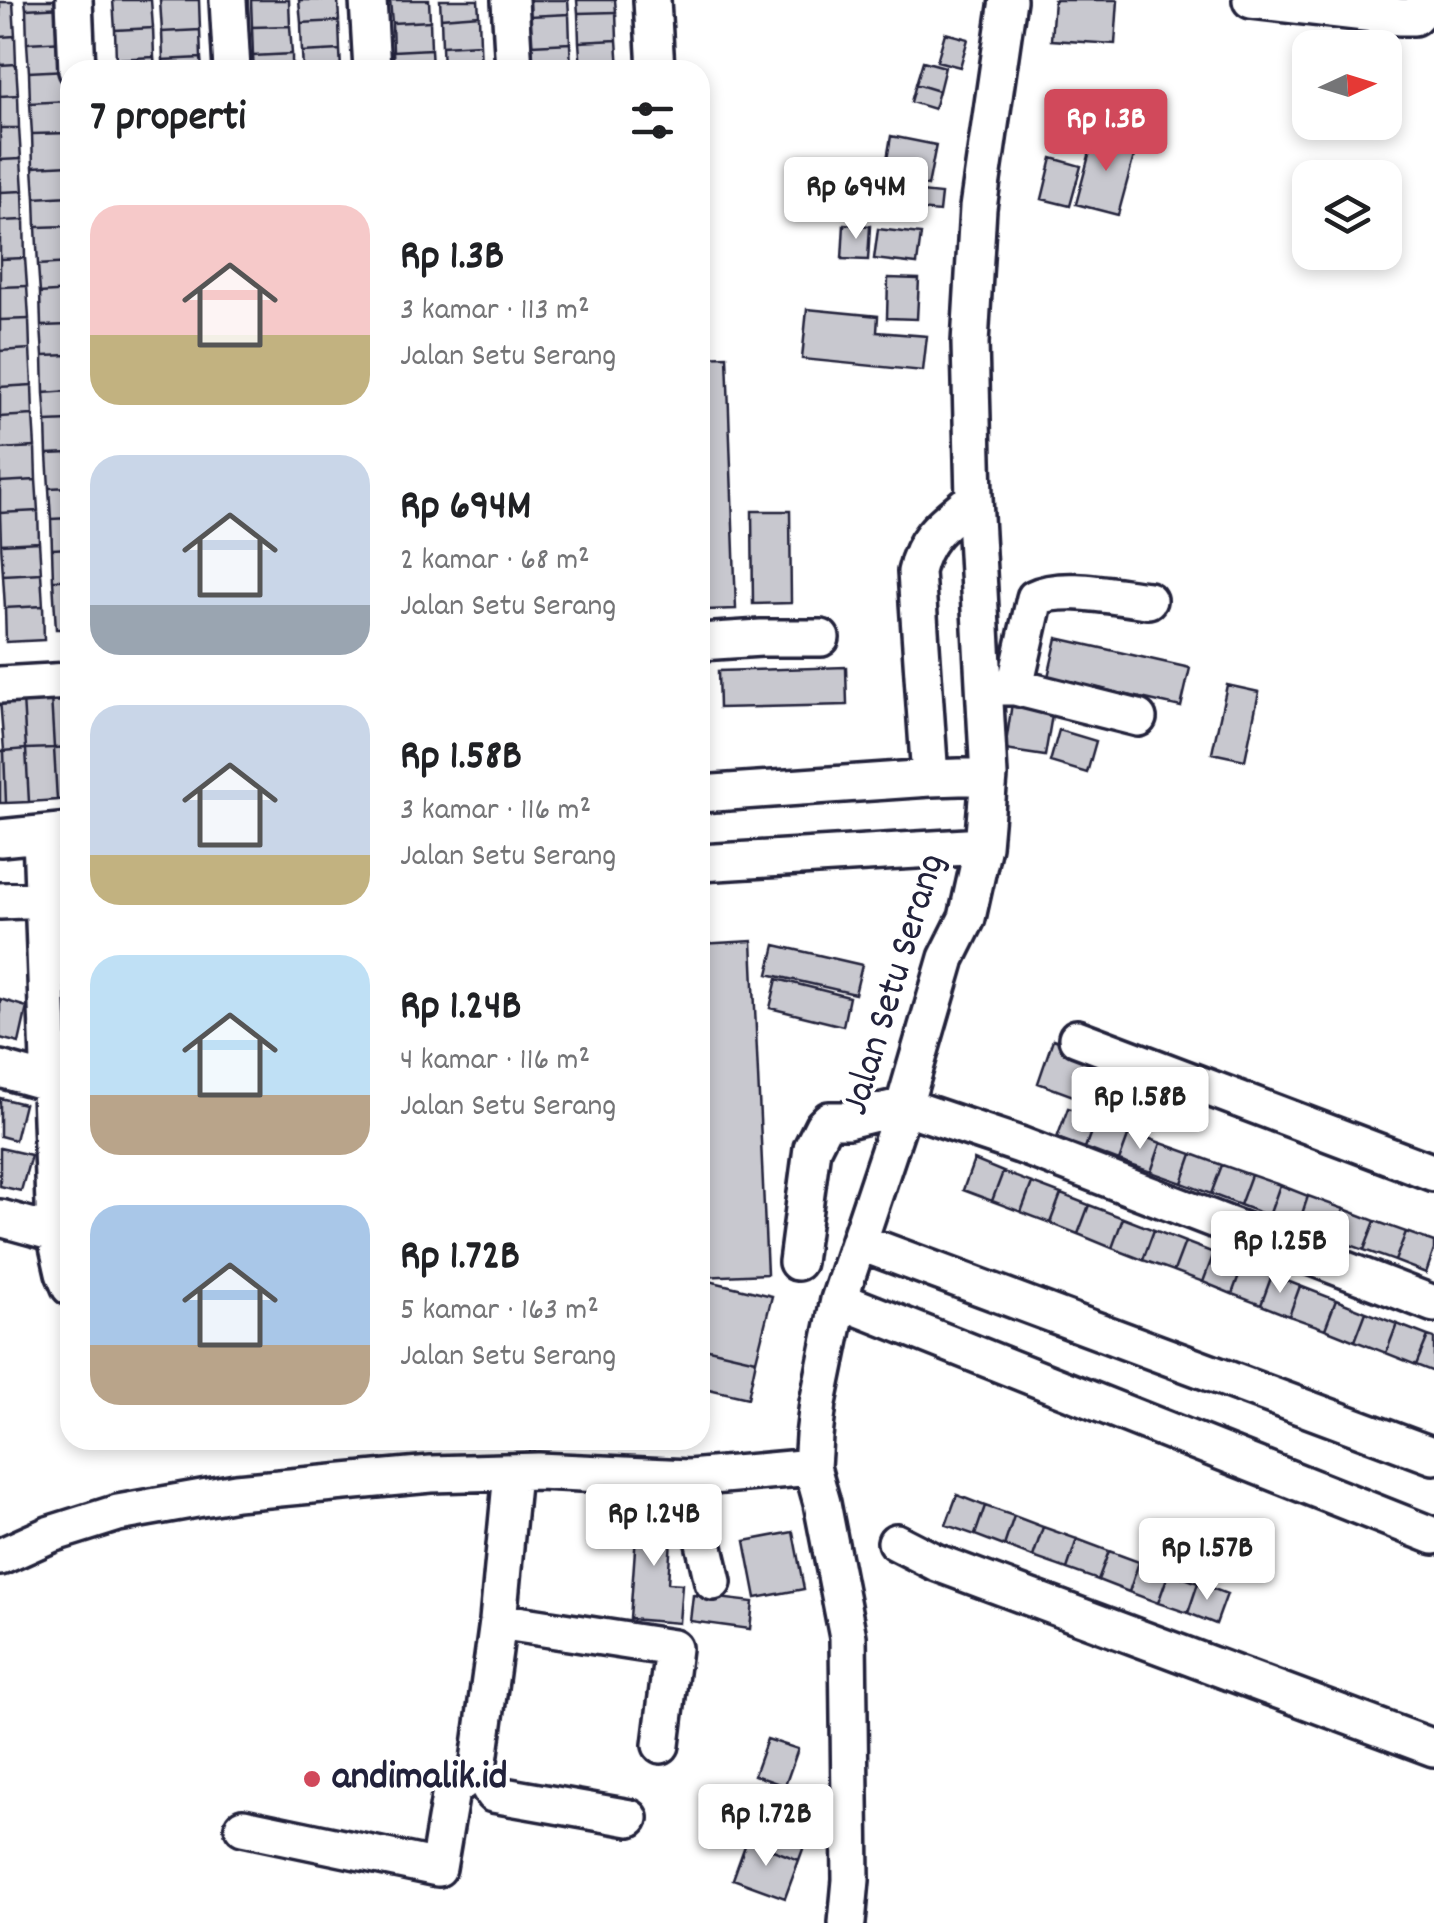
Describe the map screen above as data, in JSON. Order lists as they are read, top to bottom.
{
  "streets": {
    "street": ["Jalan Setu Serang"]
  },
  "places": ["andimalik.id"],
  "north": "right",
  "page": {
    "heading": "7 properti",
    "price": [
      "Rp 1.3B",
      "Rp 694M",
      "Rp 1.58B",
      "Rp 1.25B",
      "Rp 1.24B",
      "Rp 1.57B",
      "Rp 1.72B"
    ],
    "list": [
      {
        "name": "Rp 1.3B",
        "note": "3 kamar · 113 m² · Jalan Setu Serang"
      },
      {
        "name": "Rp 694M",
        "note": "2 kamar · 68 m² · Jalan Setu Serang"
      },
      {
        "name": "Rp 1.58B",
        "note": "3 kamar · 116 m² · Jalan Setu Serang"
      },
      {
        "name": "Rp 1.24B",
        "note": "4 kamar · 116 m² · Jalan Setu Serang"
      },
      {
        "name": "Rp 1.72B",
        "note": "5 kamar · 163 m² · Jalan Setu Serang"
      }
    ]
  }
}
